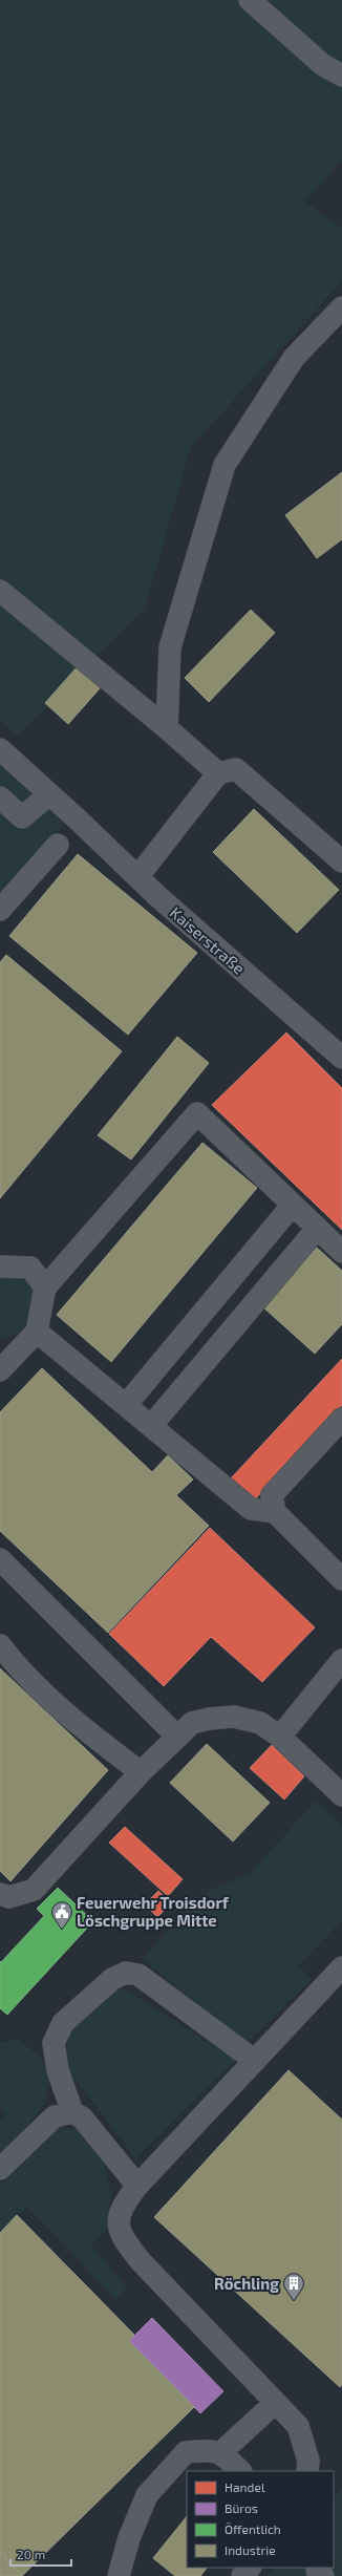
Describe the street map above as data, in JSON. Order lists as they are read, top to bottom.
{
  "streets": {
    "lane": ["Kaiserstraße"]
  },
  "places": {
    "public building": ["Feuerwehr Troisdorf Löschgruppe Mitte"],
    "building": ["Röchling"]
  },
  "legend": [
    "Handel",
    "Büros",
    "Öffentlich",
    "Industrie"
  ],
  "scale_bar": "20 m"
}
